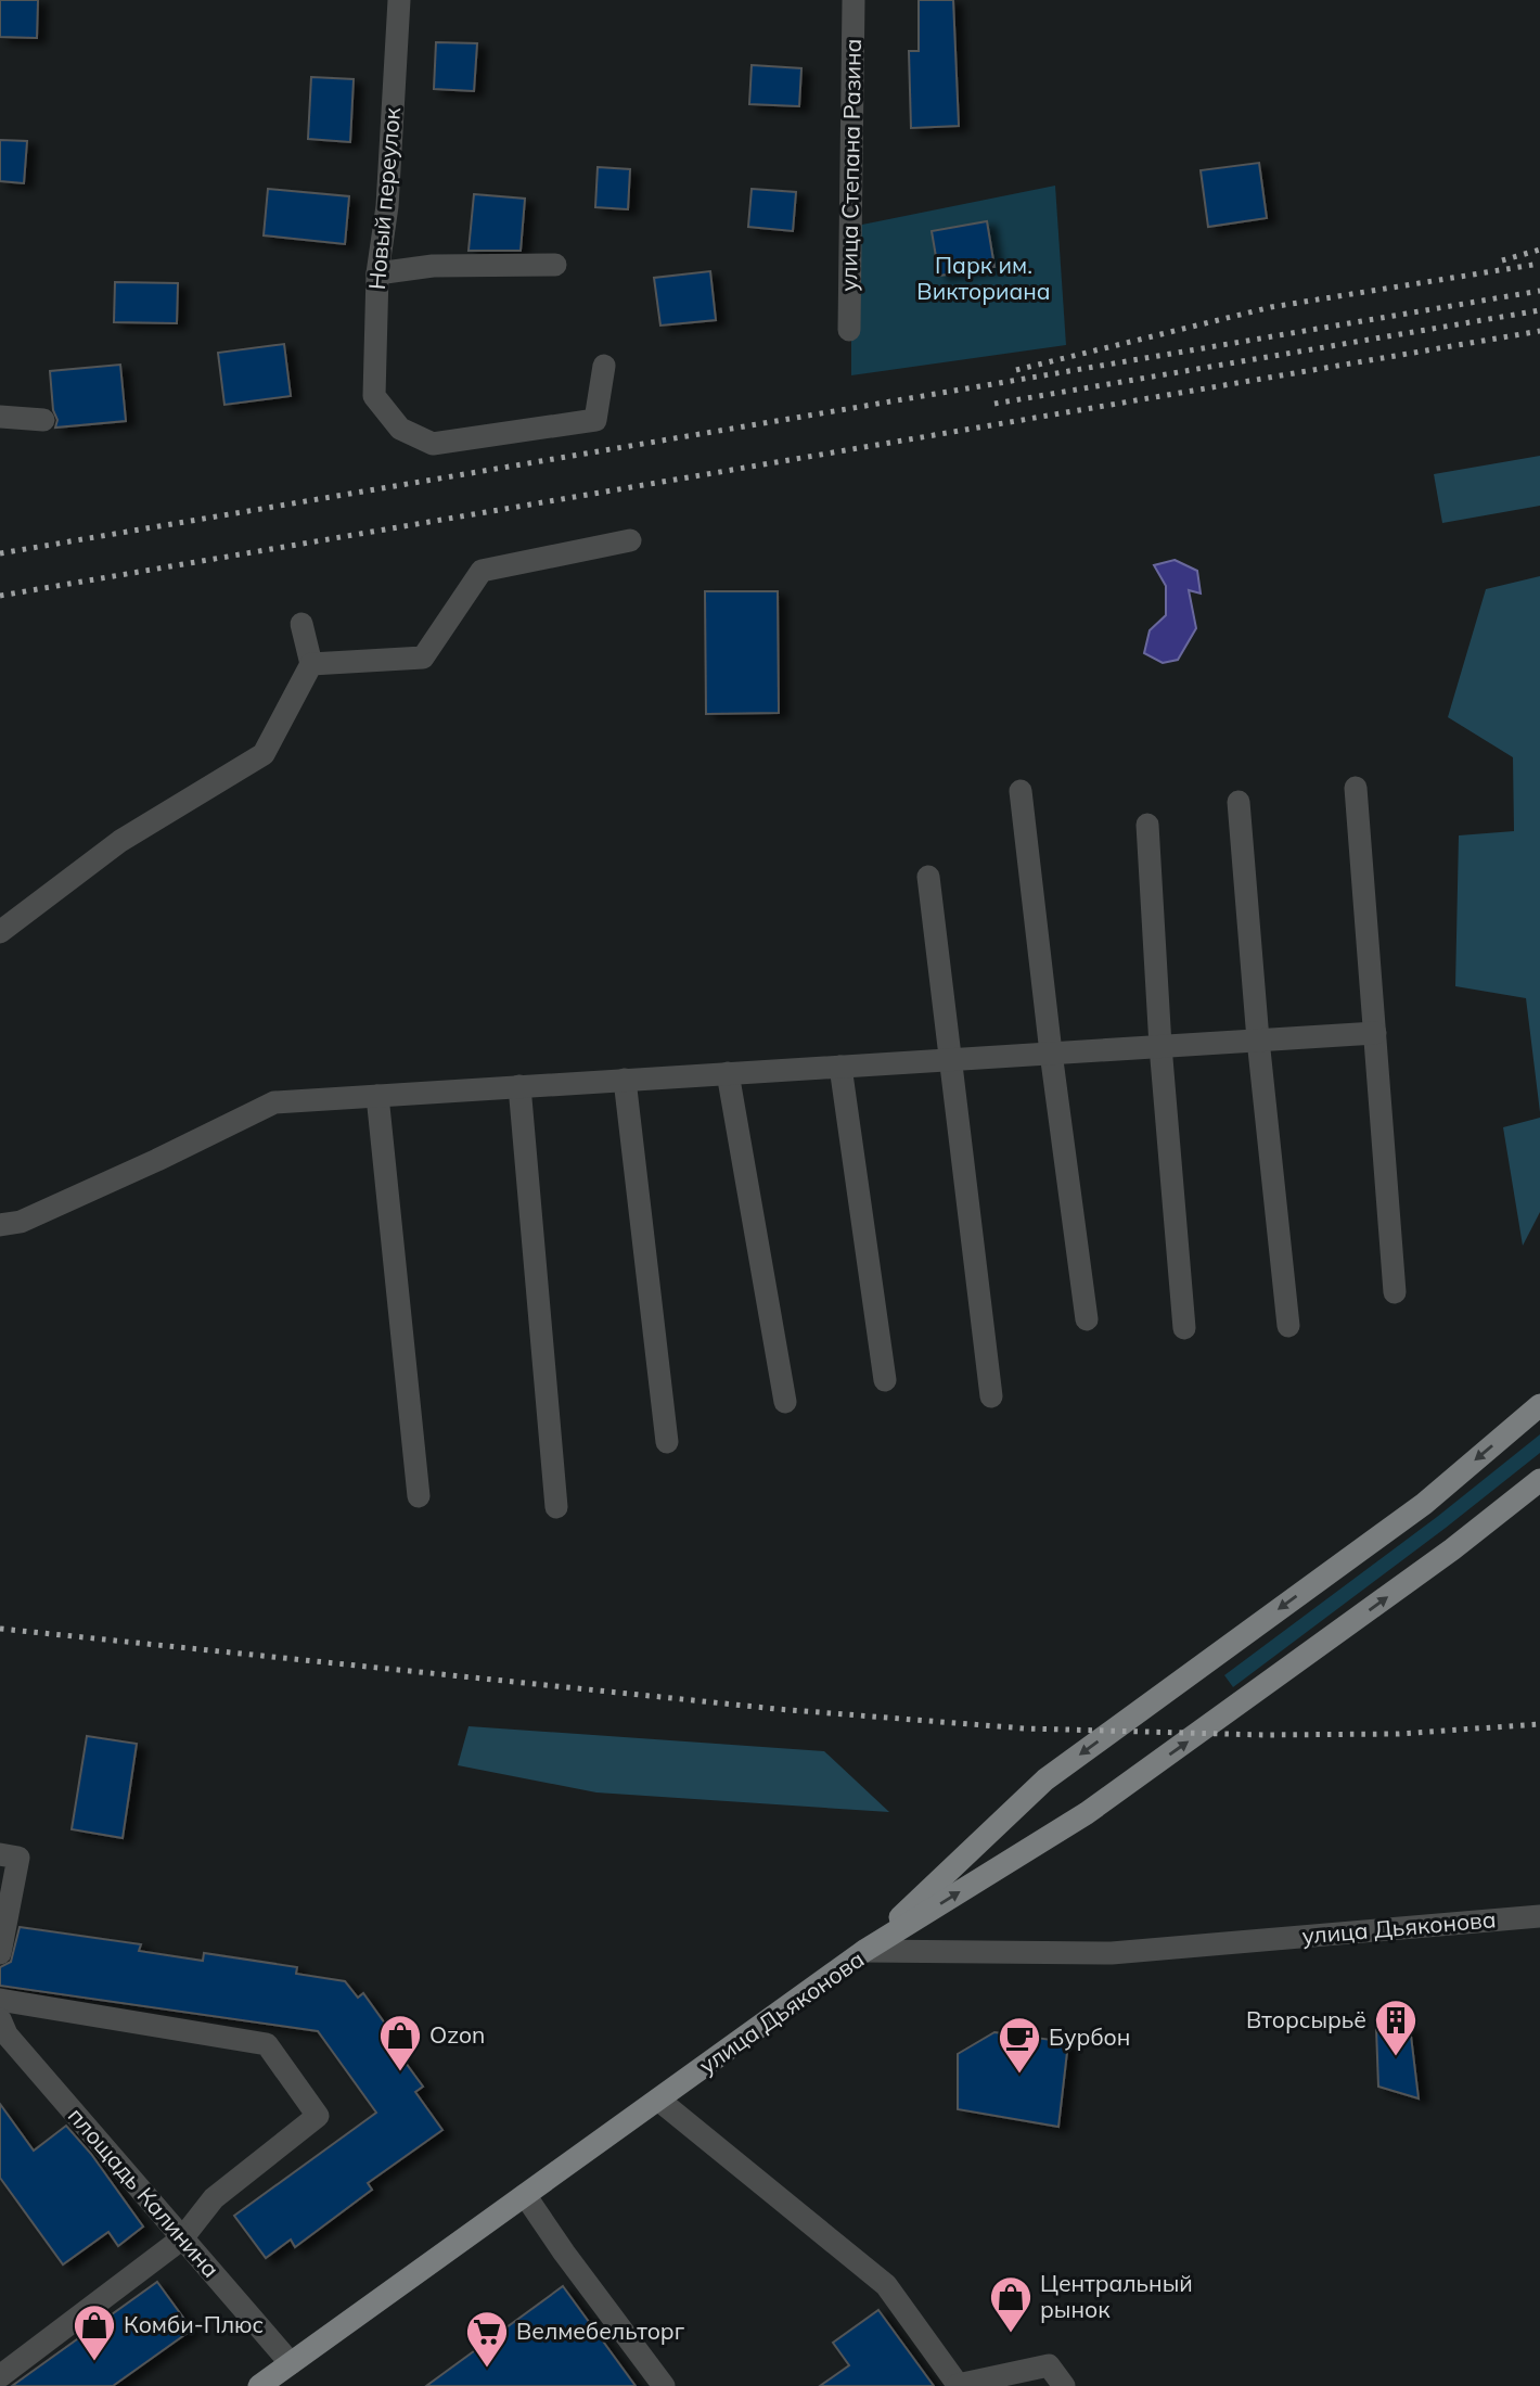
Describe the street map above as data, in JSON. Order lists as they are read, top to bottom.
{
  "streets": {
    "main road": ["улица Дьяконова"],
    "street": ["улица Степана Разина", "Новый переулок", "площадь Калинина"]
  },
  "crossings": [
    ["улица Дьяконова", "площадь Калинина"]
  ],
  "parks": ["Парк им. Викториана"],
  "places": {
    "building": ["Вторсырьё"],
    "shop": ["Ozon", "Центральный рынок", "Комби-Плюс"],
    "cafe": ["Бурбон"],
    "supermarket": ["Велмебельторг"]
  }
}
